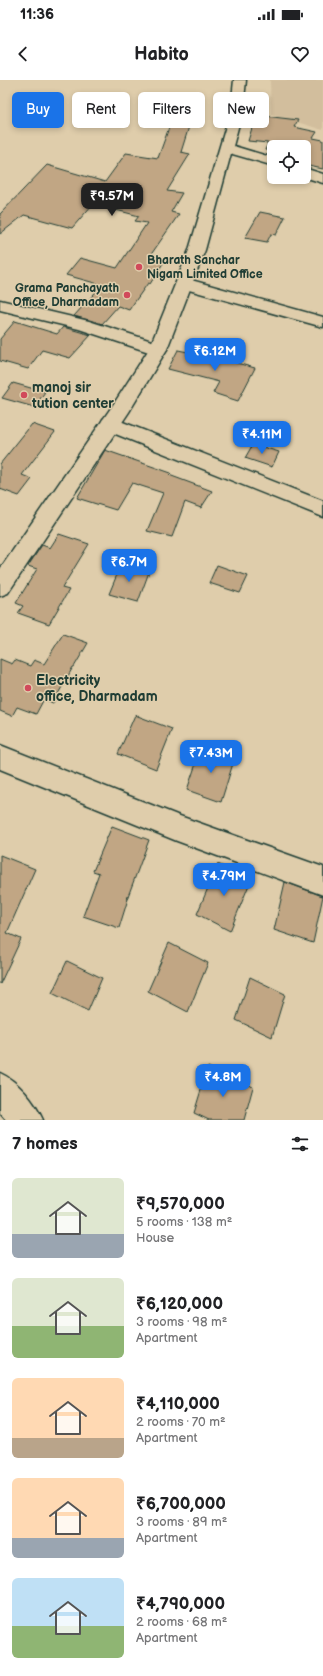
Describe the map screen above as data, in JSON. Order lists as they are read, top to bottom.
{
  "places": [
    "Bharath Sanchar Nigam Limited Office",
    "Grama Panchayath Office, Dharmadam",
    "manoj sir tution center",
    "Electricity office, Dharmadam"
  ],
  "page": {
    "status": "11:36",
    "header": "Habito",
    "chip": [
      "Buy",
      "Rent",
      "Filters",
      "New"
    ],
    "price": [
      "₹9.57M",
      "₹6.12M",
      "₹4.11M",
      "₹6.7M",
      "₹7.43M",
      "₹4.79M",
      "₹4.8M"
    ],
    "heading": "7 homes",
    "list": [
      {
        "name": "₹9,570,000",
        "note": "5 rooms · 138 m² · House"
      },
      {
        "name": "₹6,120,000",
        "note": "3 rooms · 98 m² · Apartment"
      },
      {
        "name": "₹4,110,000",
        "note": "2 rooms · 70 m² · Apartment"
      },
      {
        "name": "₹6,700,000",
        "note": "3 rooms · 89 m² · Apartment"
      },
      {
        "name": "₹4,790,000",
        "note": "2 rooms · 68 m² · Apartment"
      }
    ]
  }
}
